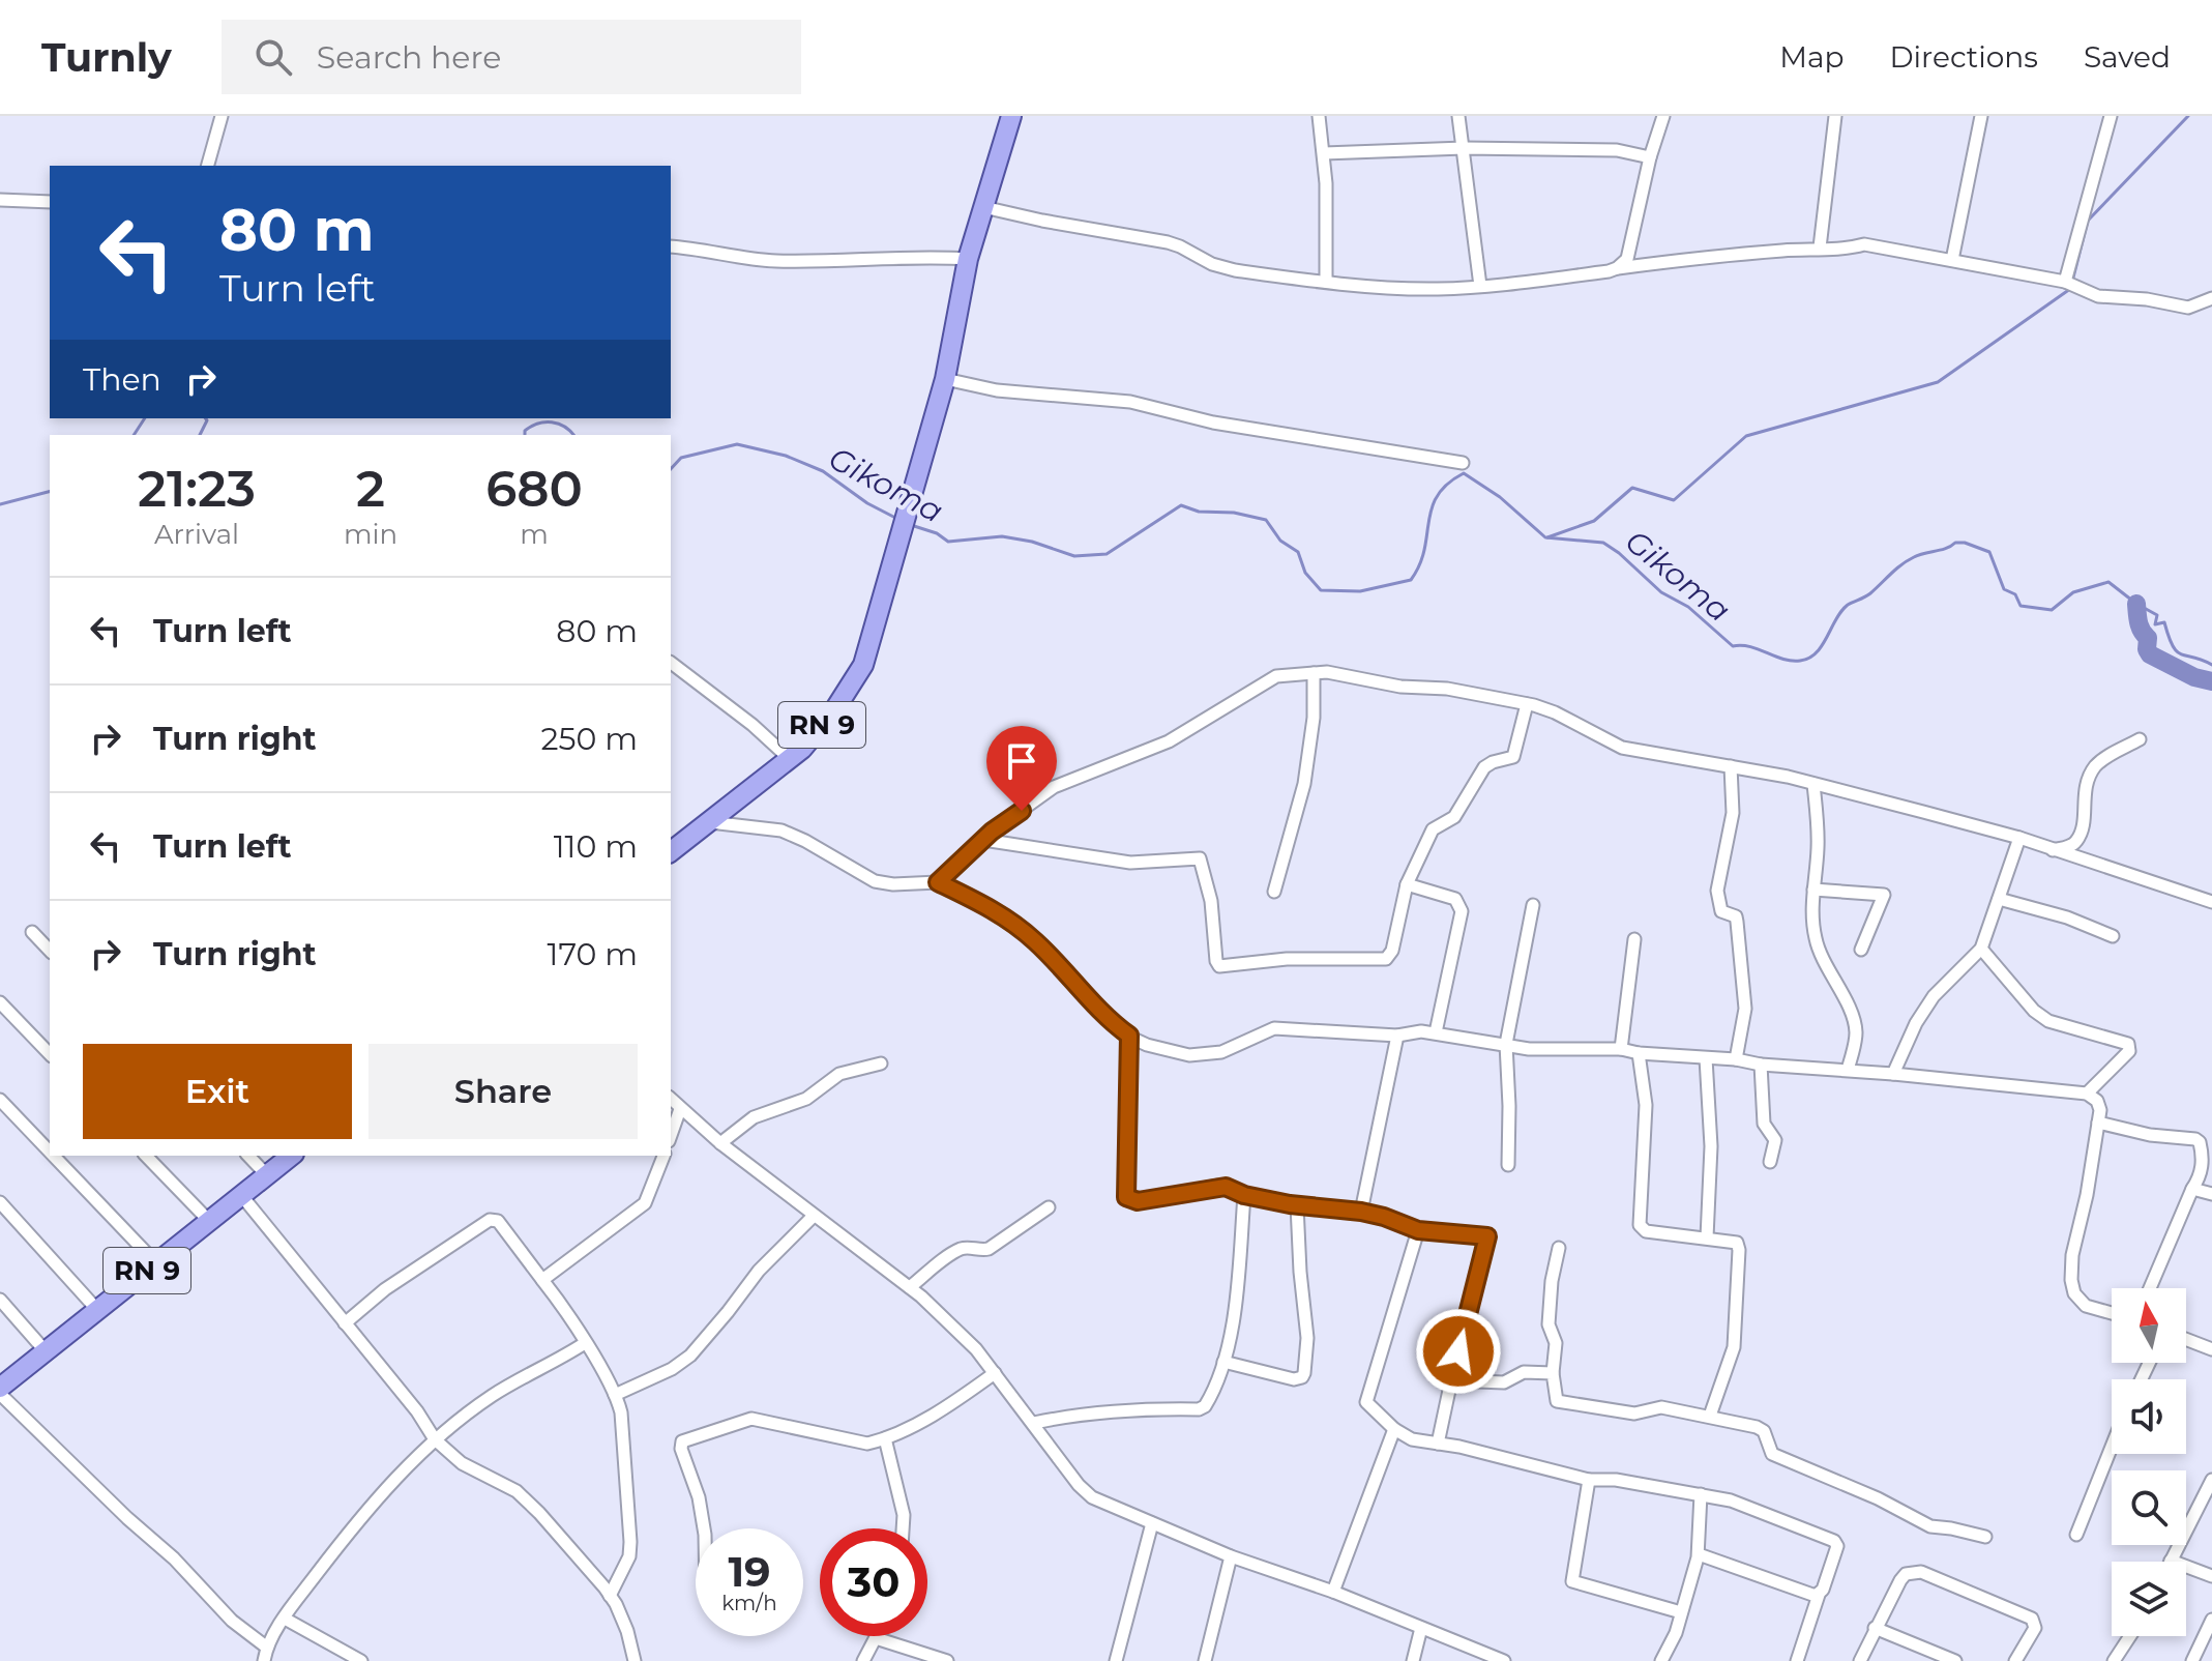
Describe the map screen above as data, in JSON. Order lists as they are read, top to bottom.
{
  "streets": {
    "main road": ["RN 9"]
  },
  "water": ["Gikoma"],
  "north": "top",
  "page": {
    "header": "Turnly",
    "search": "Search here",
    "nav": ["Map", "Directions", "Saved"],
    "turn": ["80 m", "Turn left"],
    "then": "Then",
    "eta": [
      "21:23",
      "Arrival",
      "2",
      "min",
      "680",
      "m"
    ],
    "list": [
      {
        "name": "Turn left",
        "value": "80 m"
      },
      {
        "name": "Turn right",
        "value": "250 m"
      },
      {
        "name": "Turn left",
        "value": "110 m"
      },
      {
        "name": "Turn right",
        "value": "170 m"
      }
    ],
    "buttons": ["Exit", "Share"],
    "speed": "19 km/h",
    "limit": "30"
  }
}
